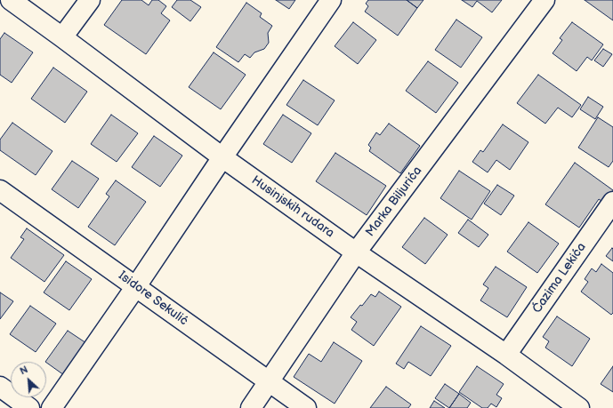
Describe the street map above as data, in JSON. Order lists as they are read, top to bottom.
{
  "streets": {
    "street": [
      "Marka Biljurića",
      "Husinjskih rudara",
      "Ćazima Lekića",
      "Isidore Sekulić"
    ]
  },
  "crossings": [
    ["Marka Biljurića", "Husinjskih rudara"],
    ["Marka Biljurića", "Isidore Sekulić"],
    ["Husinjskih rudara", "Ćazima Lekića"]
  ],
  "north": "top left"
}
